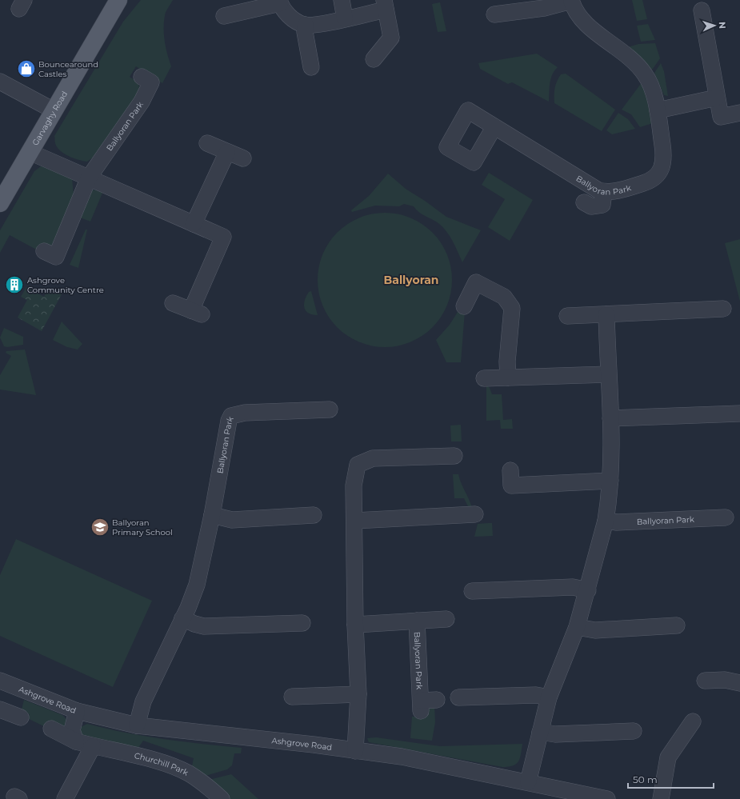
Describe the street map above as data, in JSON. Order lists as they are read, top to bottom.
{
  "streets": {
    "main road": ["Garvaghy Road"],
    "street": ["Ballyoran Park", "Ashgrove Road", "Churchill Park"]
  },
  "crossings": [
    ["Ballyoran Park", "Ashgrove Road"]
  ],
  "districts": ["Ballyoran"],
  "places": {
    "shop": ["Bouncearound Castles"],
    "building": ["Ashgrove Community Centre"],
    "school or university": ["Ballyoran Primary School"]
  },
  "scale_bar": "50 m",
  "north": "right"
}
